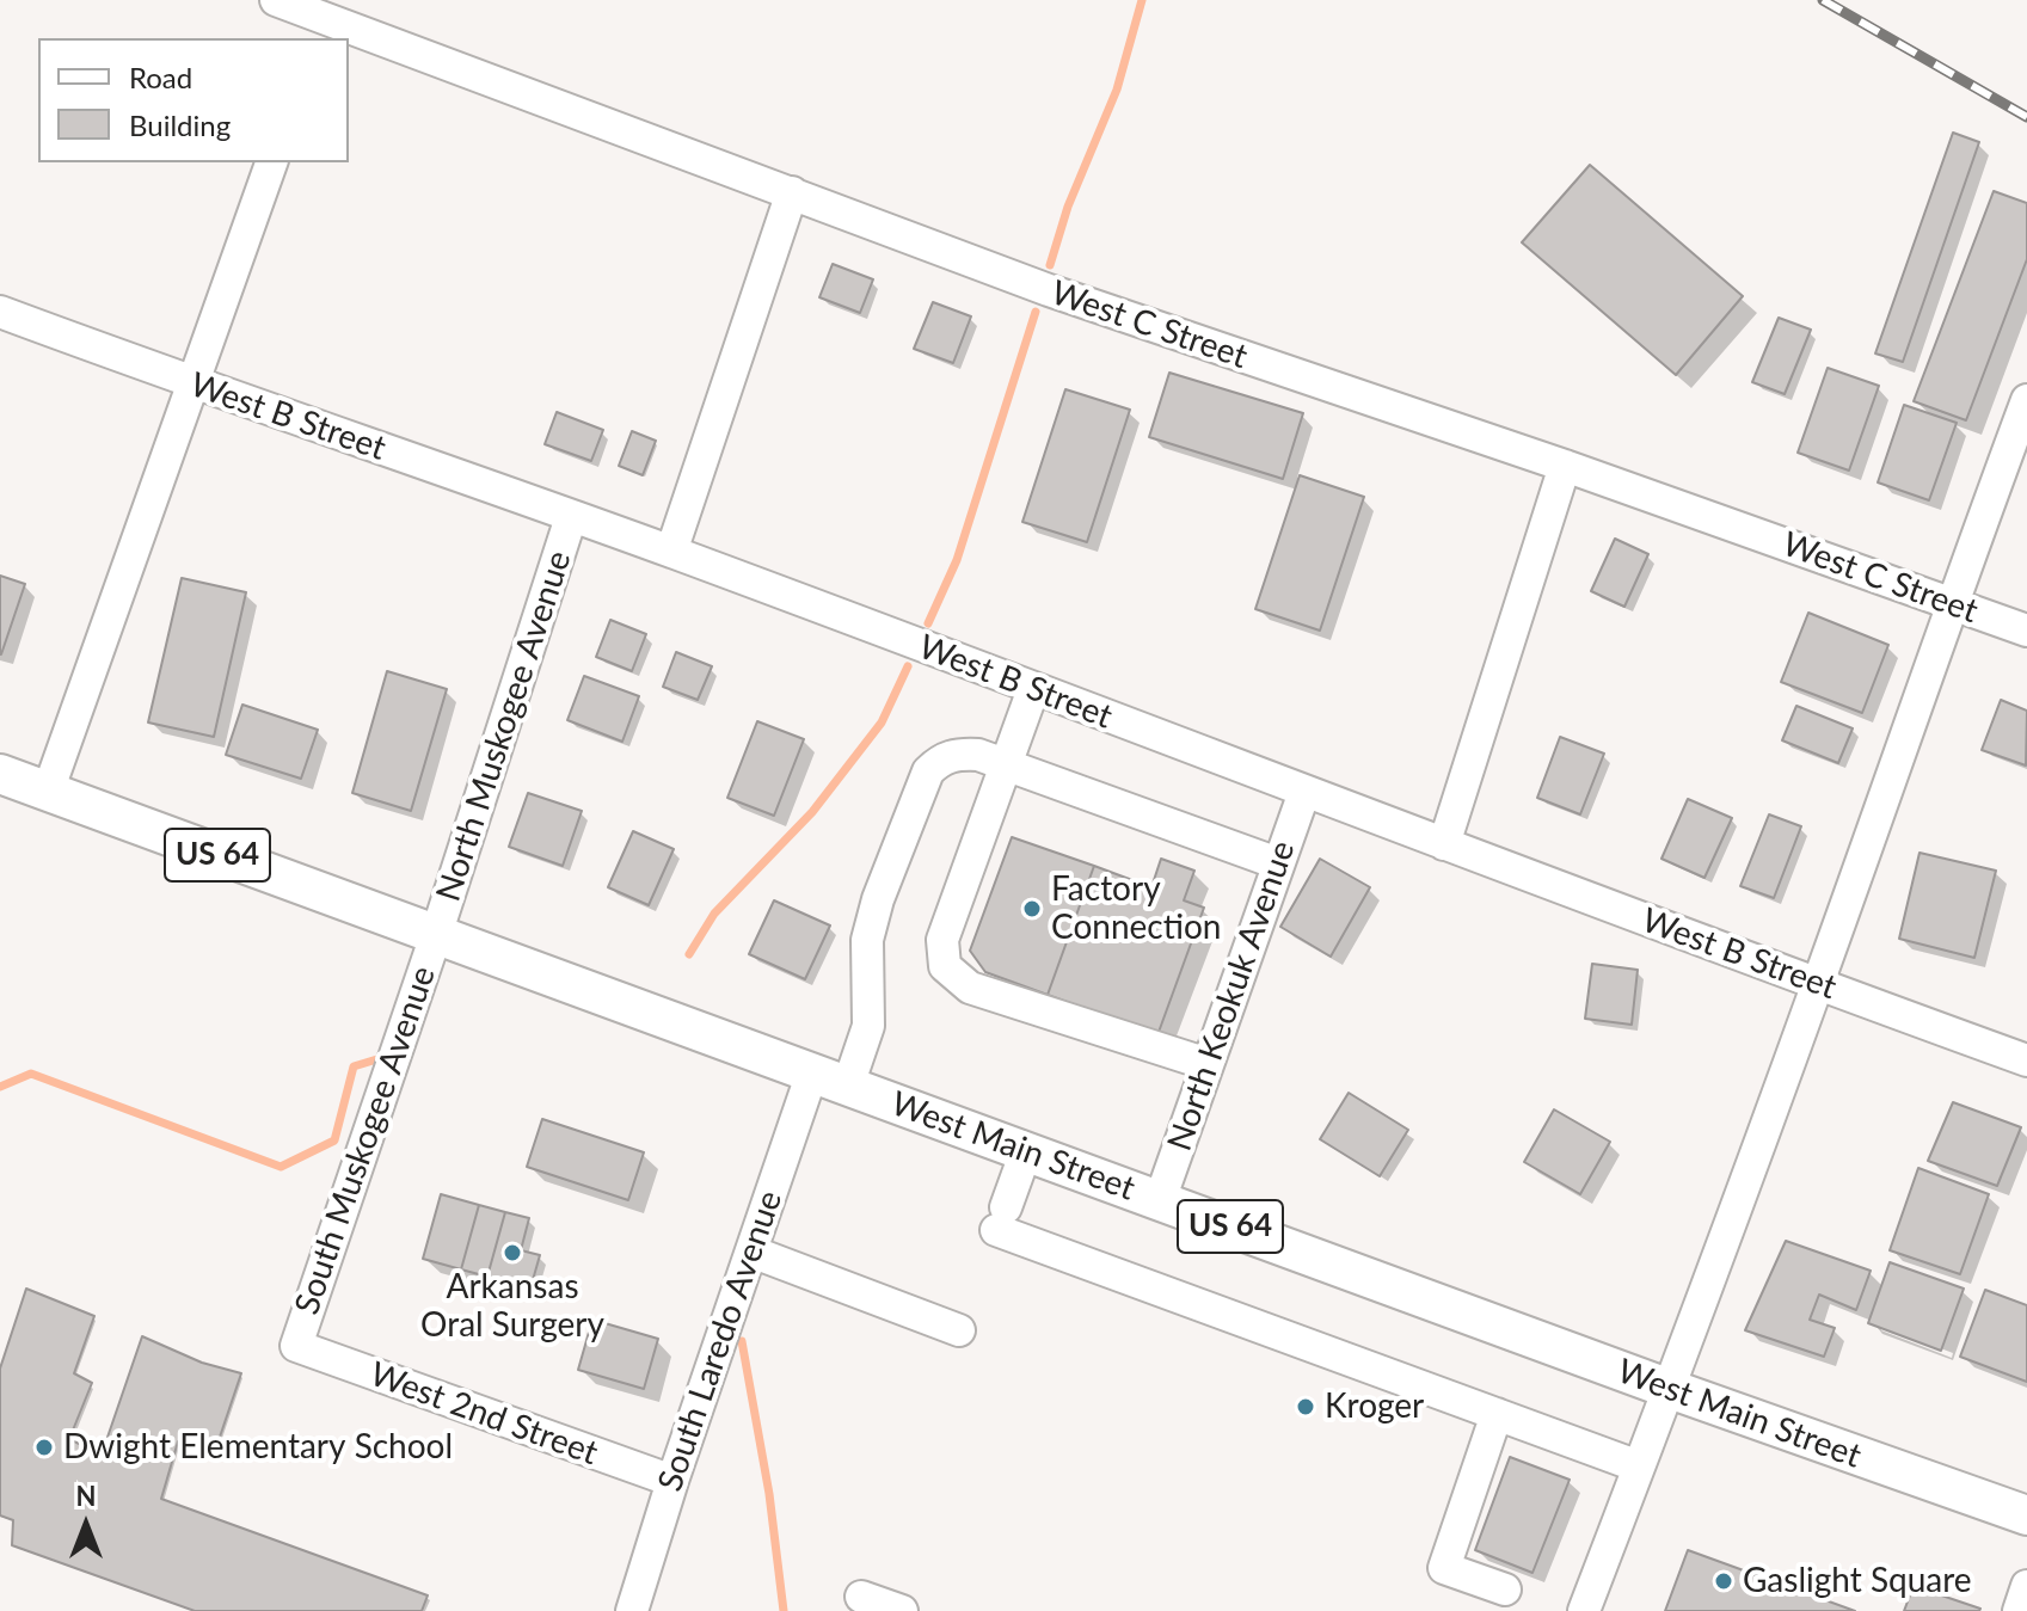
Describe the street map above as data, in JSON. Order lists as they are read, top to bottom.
{
  "streets": {
    "main road": ["US 64", "West Main Street"],
    "street": [
      "West C Street",
      "West B Street",
      "North Muskogee Avenue",
      "North Keokuk Avenue",
      "South Muskogee Avenue",
      "South Laredo Avenue",
      "West 2nd Street"
    ]
  },
  "crossings": [
    ["West B Street", "North Muskogee Avenue"],
    ["West B Street", "North Keokuk Avenue"],
    ["North Muskogee Avenue", "South Muskogee Avenue"],
    ["North Muskogee Avenue", "West Main Street"],
    ["North Keokuk Avenue", "West Main Street"],
    ["South Muskogee Avenue", "West Main Street"],
    ["South Muskogee Avenue", "West 2nd Street"],
    ["West Main Street", "South Laredo Avenue"],
    ["South Laredo Avenue", "West 2nd Street"]
  ],
  "places": [
    "Factory Connection",
    "Arkansas Oral Surgery",
    "Kroger",
    "Dwight Elementary School",
    "Gaslight Square"
  ],
  "legend": ["Road", "Building"],
  "north": "top"
}
